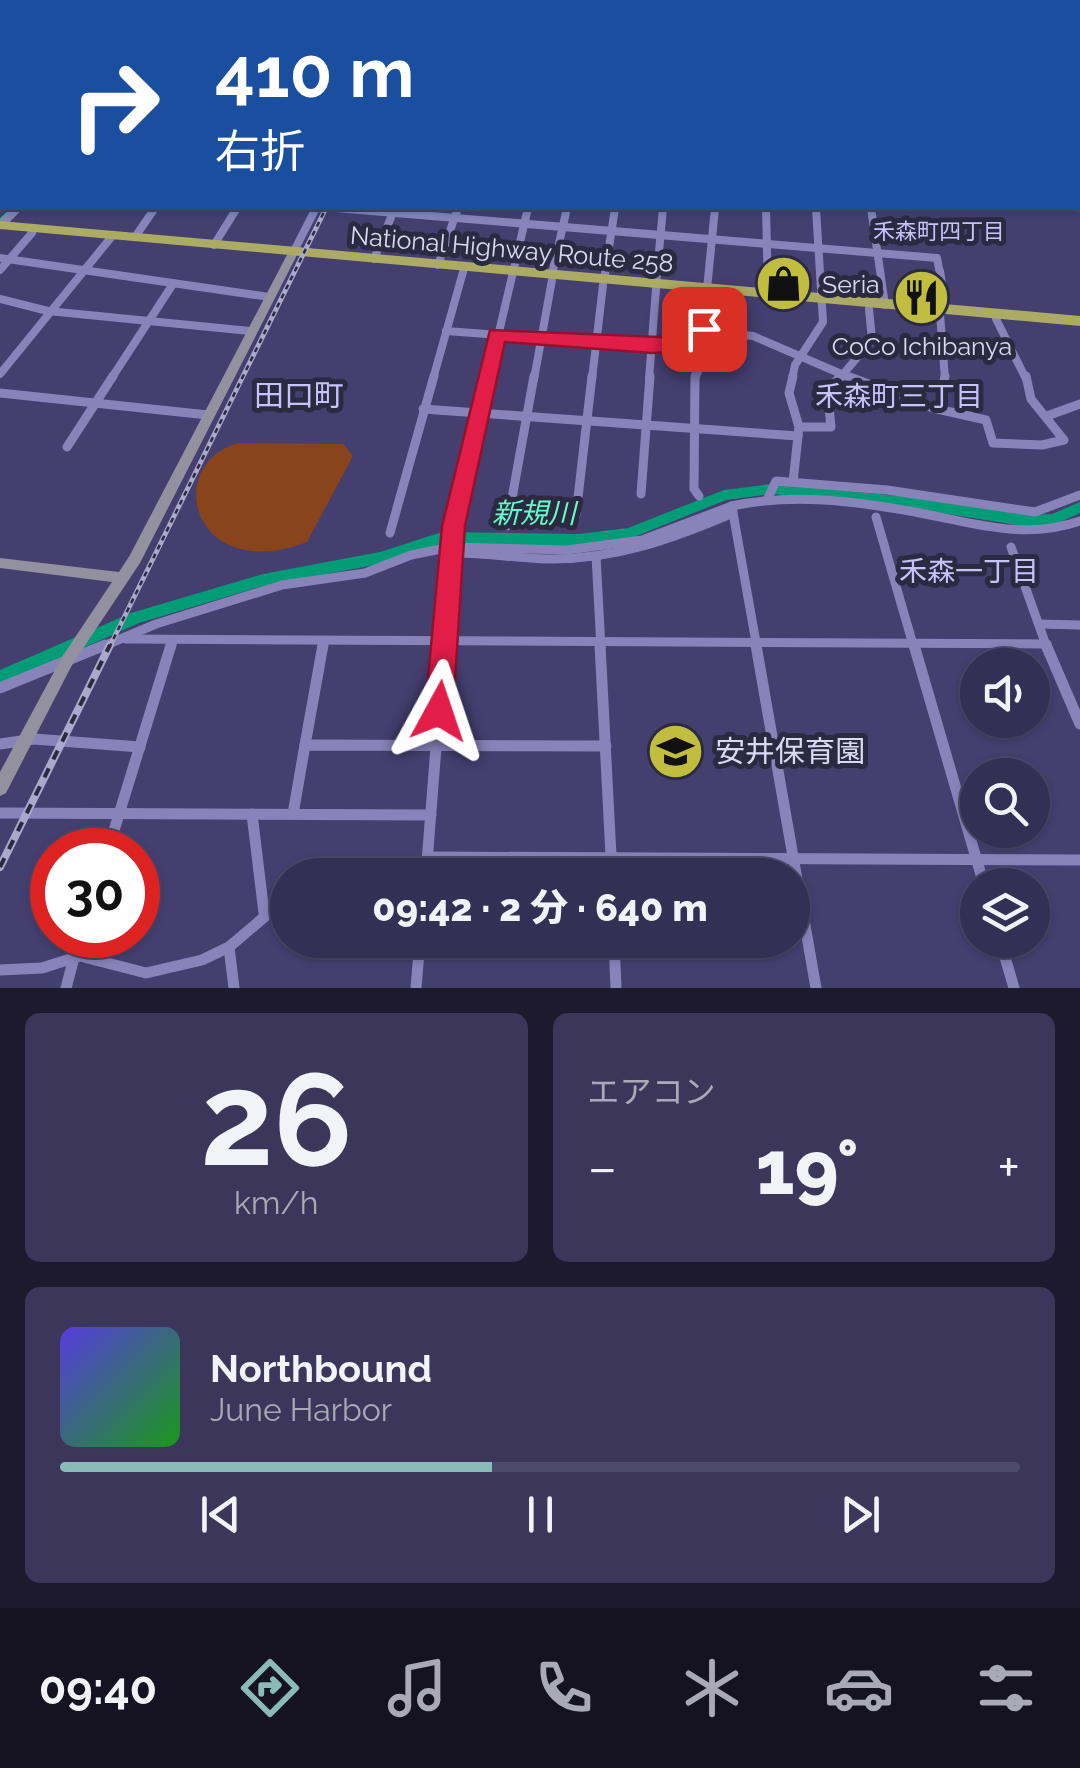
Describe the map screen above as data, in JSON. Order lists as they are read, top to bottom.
{
  "streets": {
    "highway": ["National Highway Route 258"]
  },
  "districts": [
    "禾森町四丁目",
    "田口町",
    "禾森町三丁目",
    "禾森一丁目"
  ],
  "water": ["新規川"],
  "places": {
    "shop": ["Seria"],
    "restaurant": ["CoCo Ichibanya"],
    "school or university": ["安井保育園"]
  },
  "page": {
    "turn": ["410 m", "右折"],
    "limit": "30",
    "trip": "09:42 · 2 分 · 640 m",
    "tile": [
      ["26", "km/h"],
      "エアコン"
    ],
    "heat": ["−", "19°", "+"],
    "song": ["Northbound", "June Harbor"],
    "tabs": "09:40"
  }
}
